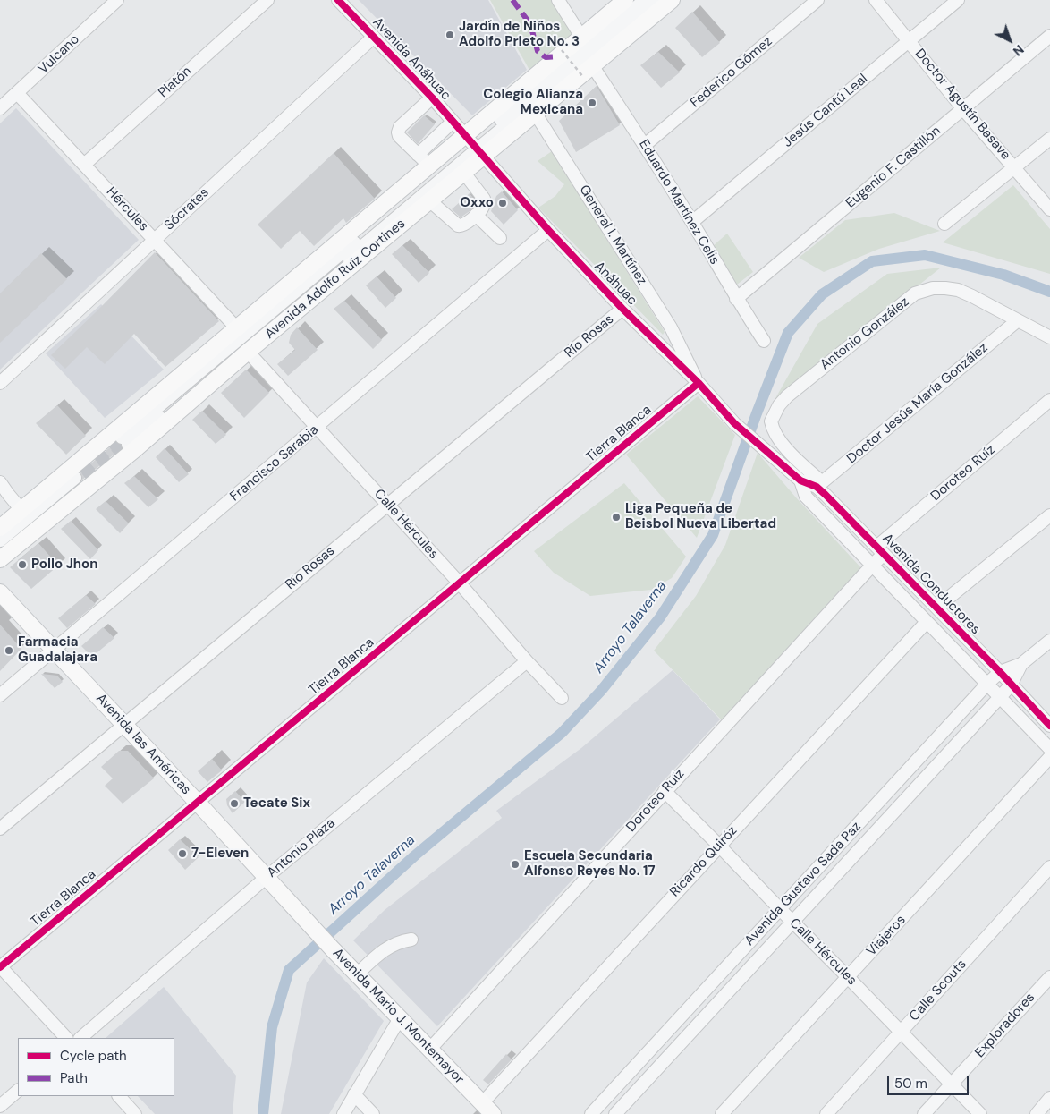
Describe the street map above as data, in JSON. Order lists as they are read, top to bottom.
{
  "streets": {
    "main road": ["Avenida Adolfo Ruíz Cortines", "Avenida las Américas", "Avenida Mario J. Montemayor"],
    "street": [
      "Vulcano",
      "Avenida Anáhuac",
      "Federico Gómez",
      "Platón",
      "Doctor Agustín Basave",
      "Jesús Cantú Leal",
      "Eugenio F. Castillón",
      "Eduardo Martínez Celis",
      "Hércules",
      "Sócrates",
      "General I. Martínez",
      "Anáhuac",
      "Antonio González",
      "Río Rosas",
      "Doctor Jesús María González",
      "Tierra Blanca",
      "Francisco Sarabia",
      "Doroteo Ruíz",
      "Calle Hércules",
      "Avenida Conductores",
      "Antonio Plaza",
      "Ricardo Quiróz",
      "Avenida Gustavo Sada Paz",
      "Viajeros",
      "Calle Scouts",
      "Exploradores"
    ]
  },
  "crossings": [
    ["Vulcano", "Hércules"],
    ["Avenida Anáhuac", "Sócrates"],
    ["Avenida Anáhuac", "Avenida Adolfo Ruíz Cortines"],
    ["Avenida Anáhuac", "Anáhuac"],
    ["Federico Gómez", "Eduardo Martínez Celis"],
    ["Platón", "Hércules"],
    ["Doctor Agustín Basave", "Jesús Cantú Leal"],
    ["Doctor Agustín Basave", "Eugenio F. Castillón"],
    ["Jesús Cantú Leal", "Eduardo Martínez Celis"],
    ["Eugenio F. Castillón", "Eduardo Martínez Celis"],
    ["Eduardo Martínez Celis", "Avenida Adolfo Ruíz Cortines"],
    ["Hércules", "Sócrates"],
    ["Hércules", "Avenida Adolfo Ruíz Cortines"],
    ["General I. Martínez", "Avenida Adolfo Ruíz Cortines"],
    ["General I. Martínez", "Anáhuac"],
    ["General I. Martínez", "Tierra Blanca"],
    ["Avenida Adolfo Ruíz Cortines", "Anáhuac"],
    ["Avenida Adolfo Ruíz Cortines", "Calle Hércules"],
    ["Anáhuac", "Río Rosas"],
    ["Anáhuac", "Tierra Blanca"],
    ["Anáhuac", "Francisco Sarabia"],
    ["Anáhuac", "Avenida Conductores"],
    ["Antonio González", "Doctor Jesús María González"],
    ["Antonio González", "Avenida Conductores"],
    ["Río Rosas", "Calle Hércules"],
    ["Río Rosas", "Avenida las Américas"],
    ["Doctor Jesús María González", "Avenida Conductores"],
    ["Tierra Blanca", "Calle Hércules"],
    ["Tierra Blanca", "Avenida las Américas"],
    ["Francisco Sarabia", "Calle Hércules"],
    ["Francisco Sarabia", "Avenida las Américas"],
    ["Doroteo Ruíz", "Calle Hércules"],
    ["Doroteo Ruíz", "Avenida Conductores"],
    ["Doroteo Ruíz", "Avenida Mario J. Montemayor"],
    ["Calle Hércules", "Antonio Plaza"],
    ["Calle Hércules", "Ricardo Quiróz"],
    ["Calle Hércules", "Avenida Gustavo Sada Paz"],
    ["Calle Hércules", "Viajeros"],
    ["Calle Hércules", "Calle Scouts"],
    ["Calle Hércules", "Exploradores"],
    ["Avenida Conductores", "Ricardo Quiróz"],
    ["Avenida Conductores", "Avenida Gustavo Sada Paz"],
    ["Avenida las Américas", "Antonio Plaza"],
    ["Avenida las Américas", "Avenida Mario J. Montemayor"],
    ["Ricardo Quiróz", "Avenida Mario J. Montemayor"]
  ],
  "water": ["Arroyo Talaverna"],
  "places": [
    "Jardín de Niños Adolfo Prieto No. 3",
    "Colegio Alianza Mexicana",
    "Oxxo",
    "Liga Pequeña de Beisbol Nueva Libertad",
    "Pollo Jhon",
    "Farmacia Guadalajara",
    "Tecate Six",
    "7-Eleven",
    "Escuela Secundaria Alfonso Reyes No. 17"
  ],
  "legend": ["Cycle path", "Path"],
  "scale_bar": "50 m",
  "north": "bottom right"
}
